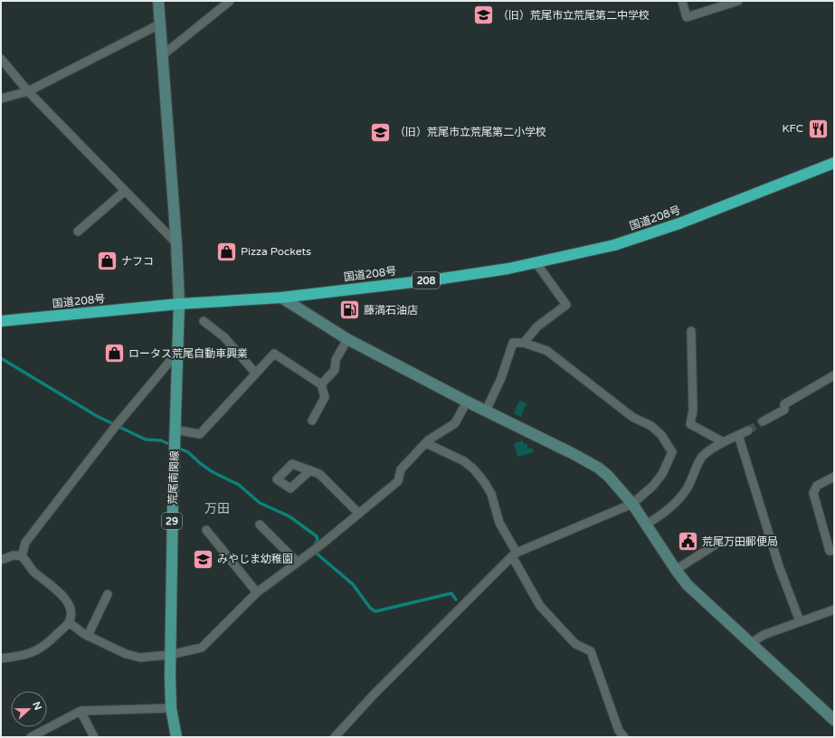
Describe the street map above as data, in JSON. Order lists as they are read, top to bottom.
{
  "streets": {
    "highway": ["国道208号", "208"],
    "main road": ["荒尾南関線", "29"]
  },
  "crossings": [
    ["国道208号", "荒尾南関線"]
  ],
  "districts": ["万田"],
  "places": {
    "school or university": ["（旧）荒尾市立荒尾第二中学校", "（旧）荒尾市立荒尾第二小学校", "みやじま幼稚園"],
    "restaurant": ["KFC"],
    "shop": ["Pizza Pockets", "ナフコ", "ロータス荒尾自動車興業"],
    "fuel station": ["藤満石油店"],
    "public building": ["荒尾万田郵便局"]
  },
  "north": "right"
}
